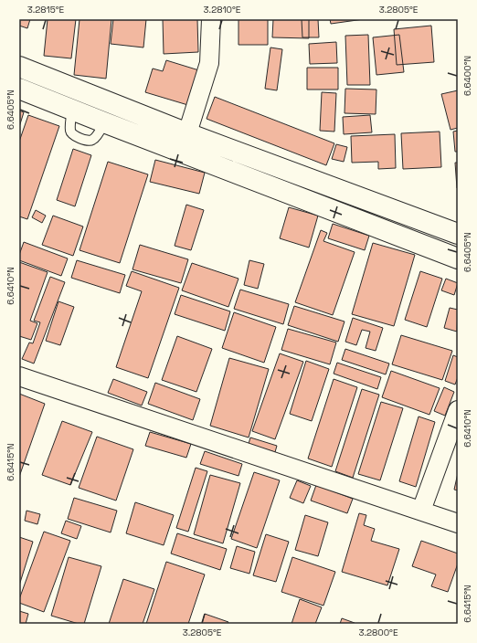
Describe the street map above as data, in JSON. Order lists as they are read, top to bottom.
{
  "coordinates": [
    "3.2815°E",
    "3.2810°E",
    "3.2805°E",
    "6.6400°N",
    "6.6405°N",
    "6.6410°N",
    "6.6415°N",
    "3.2800°E"
  ]
}
